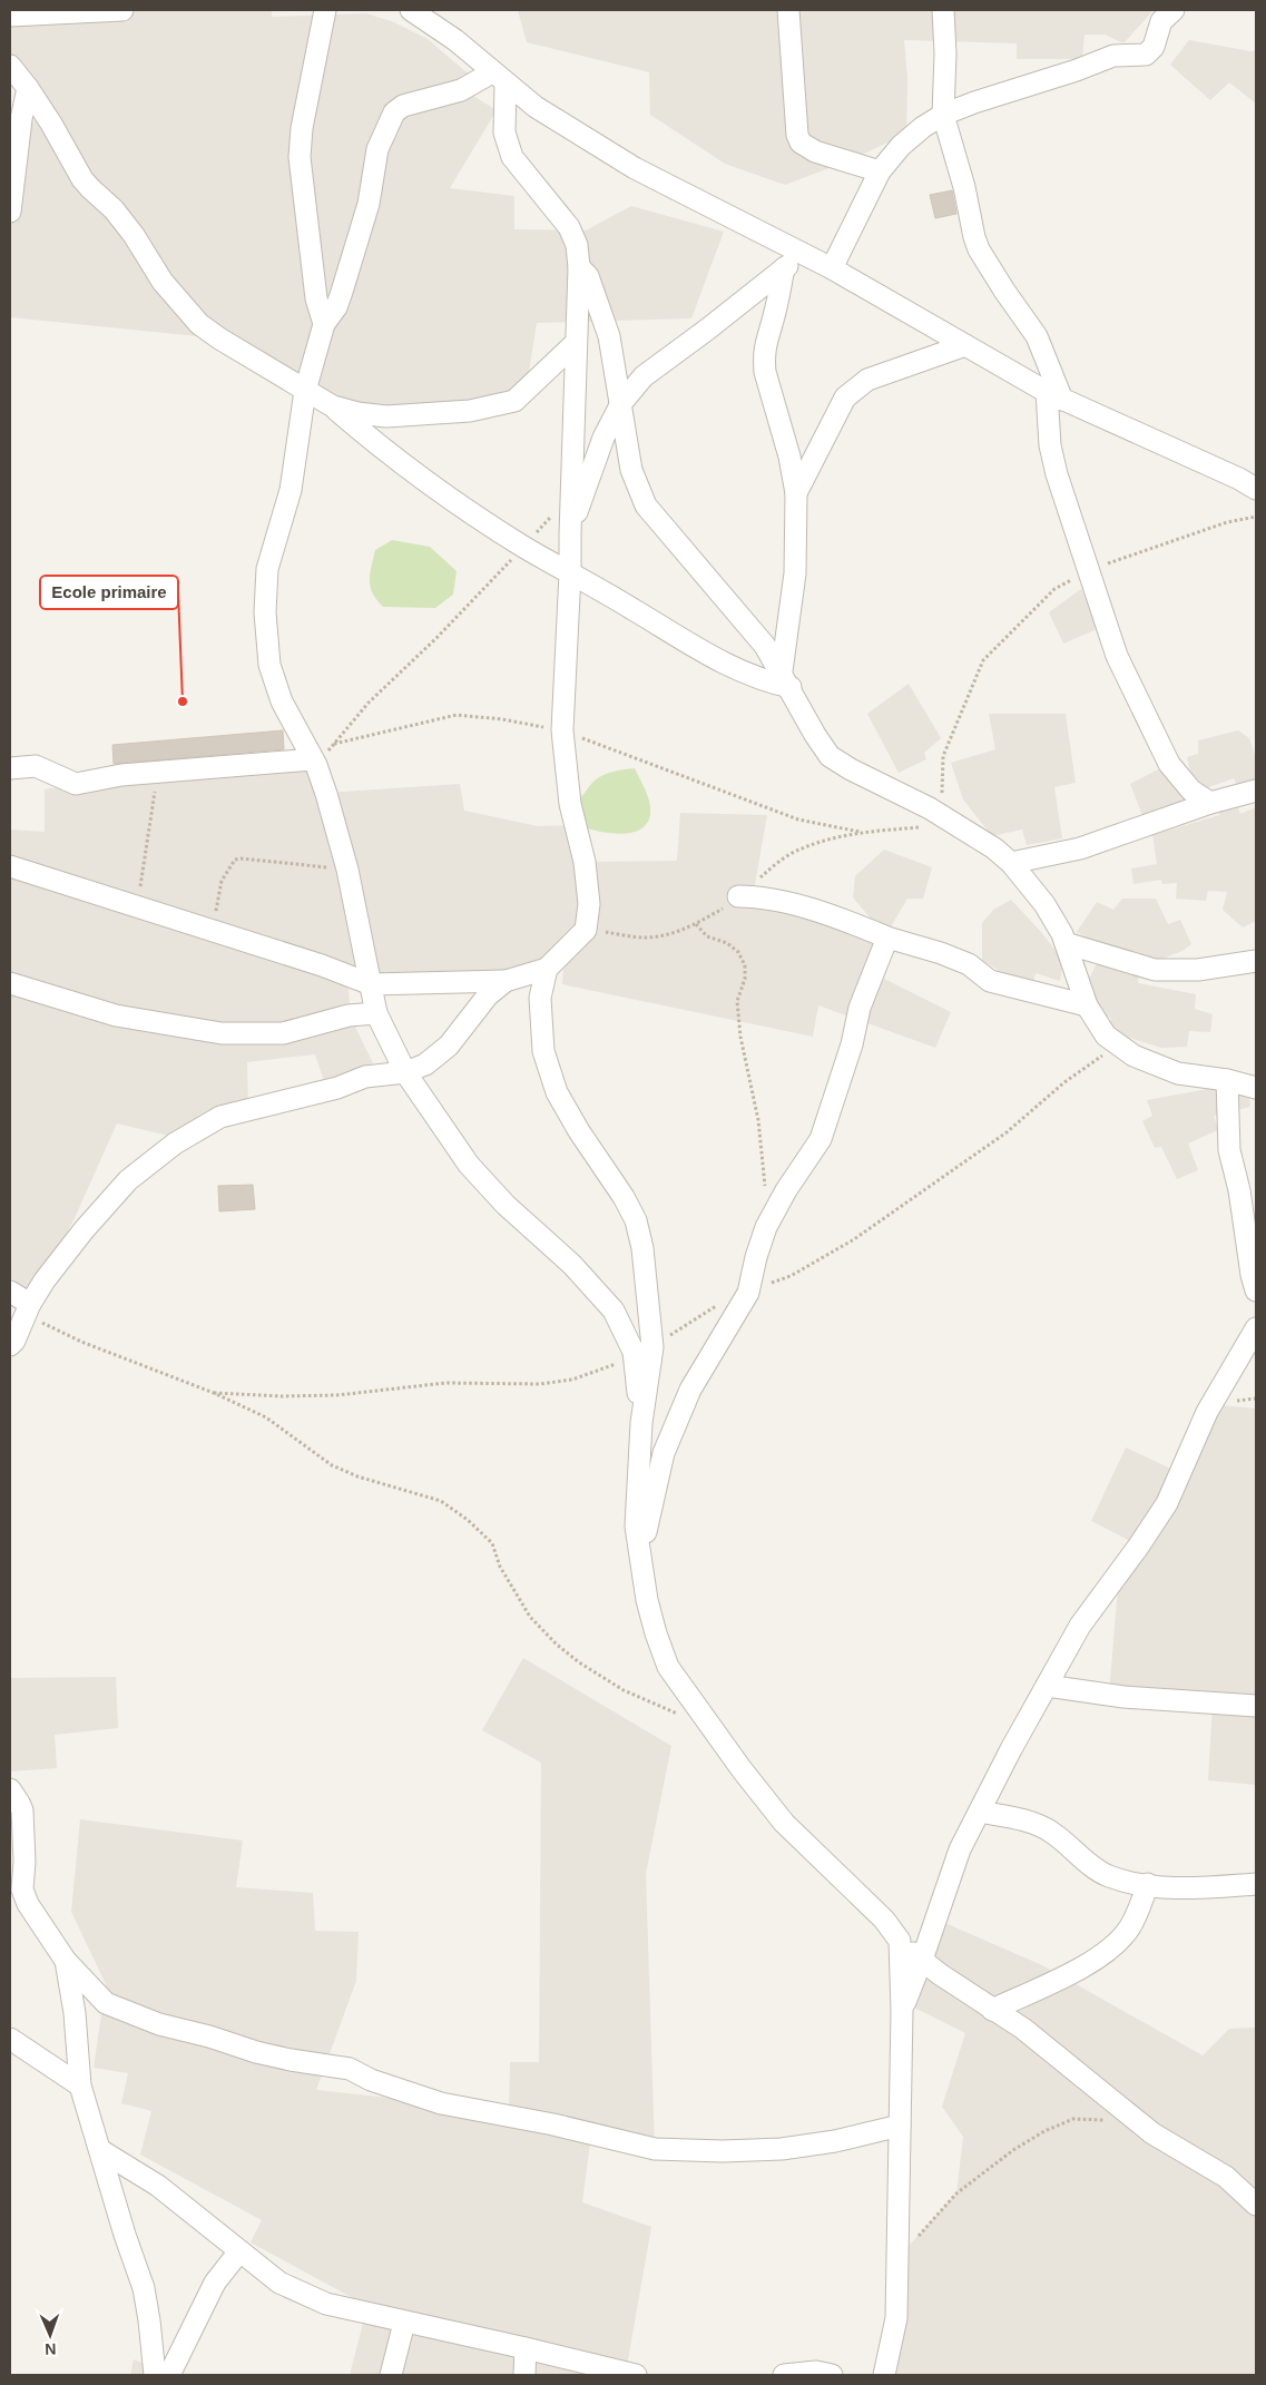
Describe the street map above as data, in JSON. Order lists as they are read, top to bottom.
{
  "places": ["Ecole primaire"],
  "north": "bottom"
}
